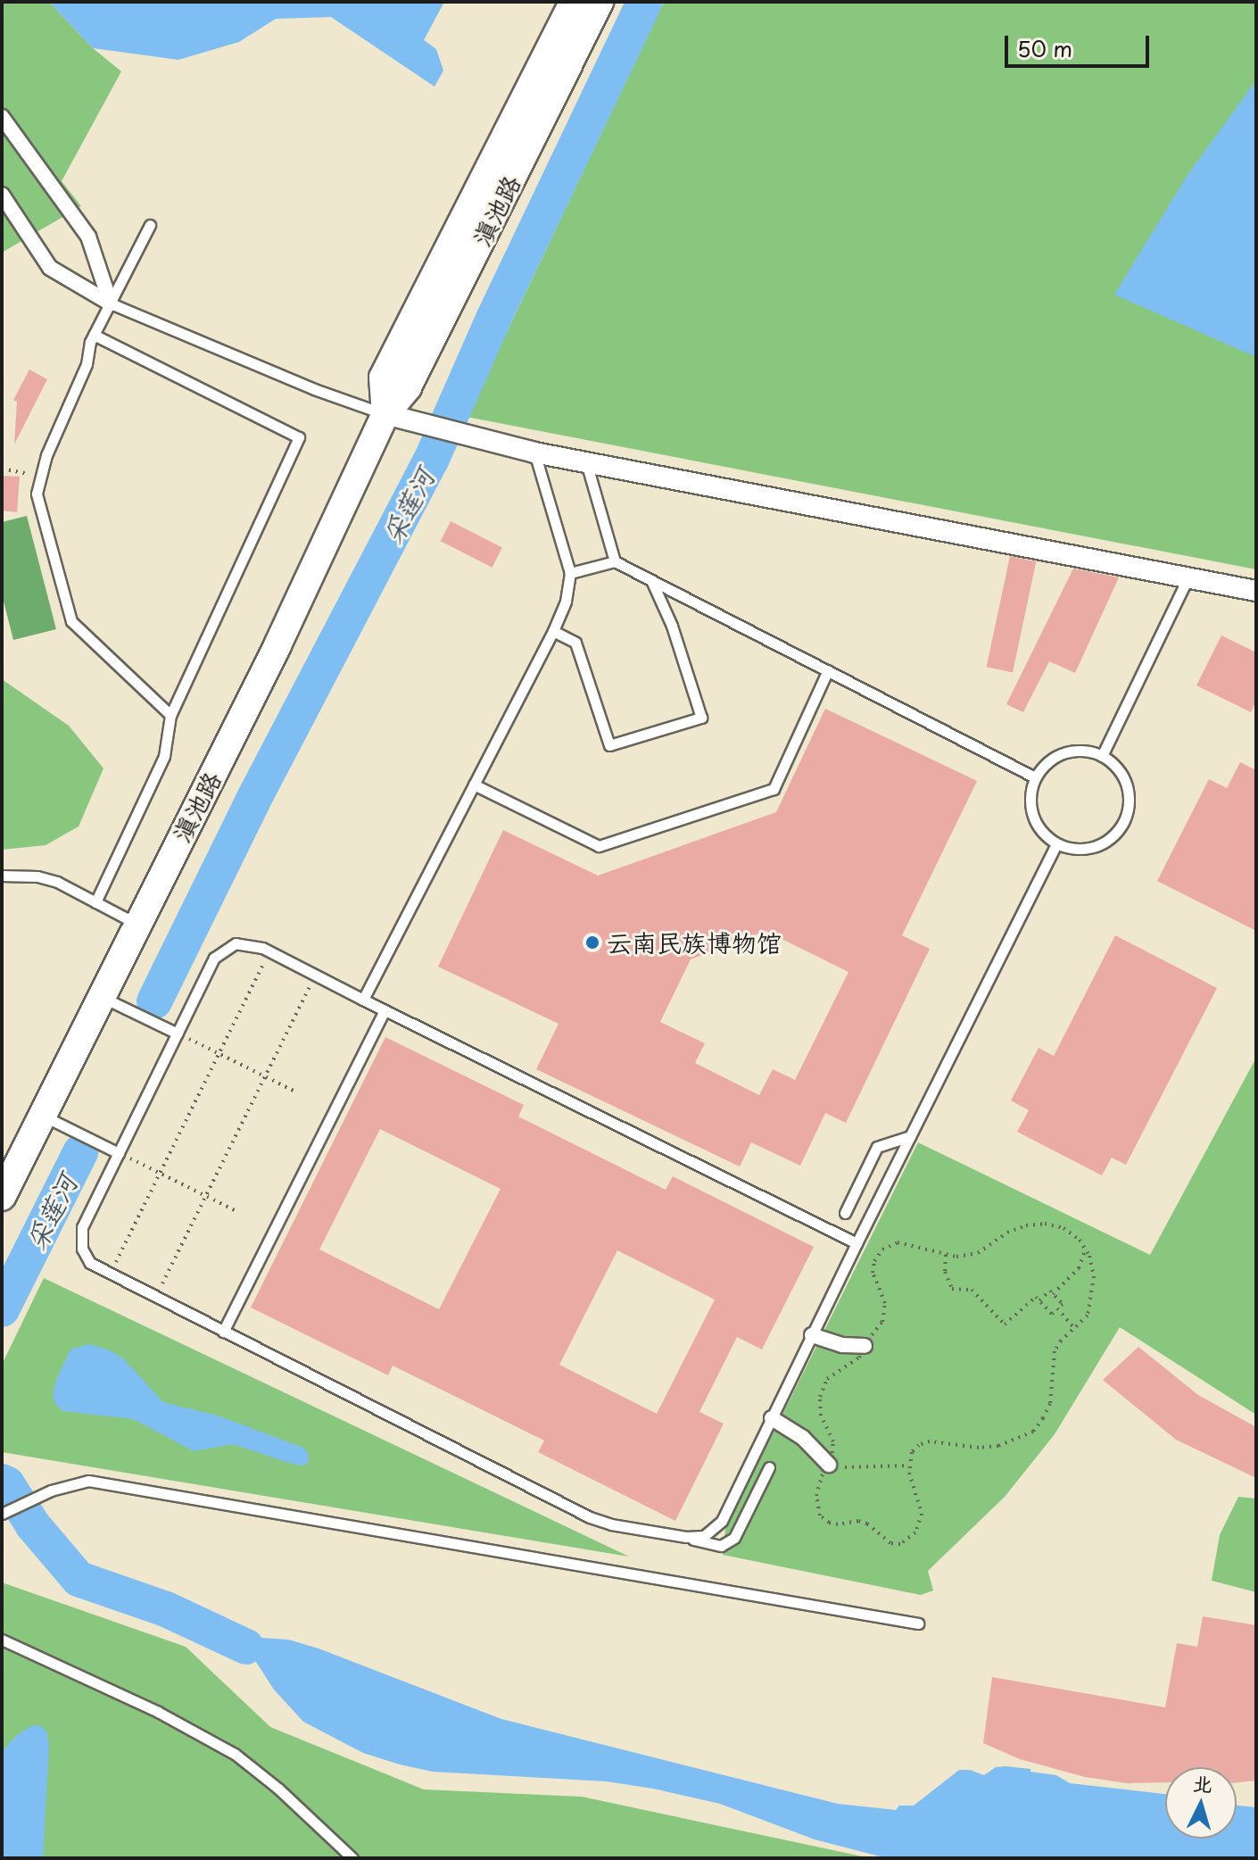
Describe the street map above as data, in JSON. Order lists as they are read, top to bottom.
{
  "streets": {
    "main road": ["滇池路"]
  },
  "water": ["采莲河"],
  "places": ["云南民族博物馆"],
  "scale_bar": "50 m",
  "north": "top"
}
